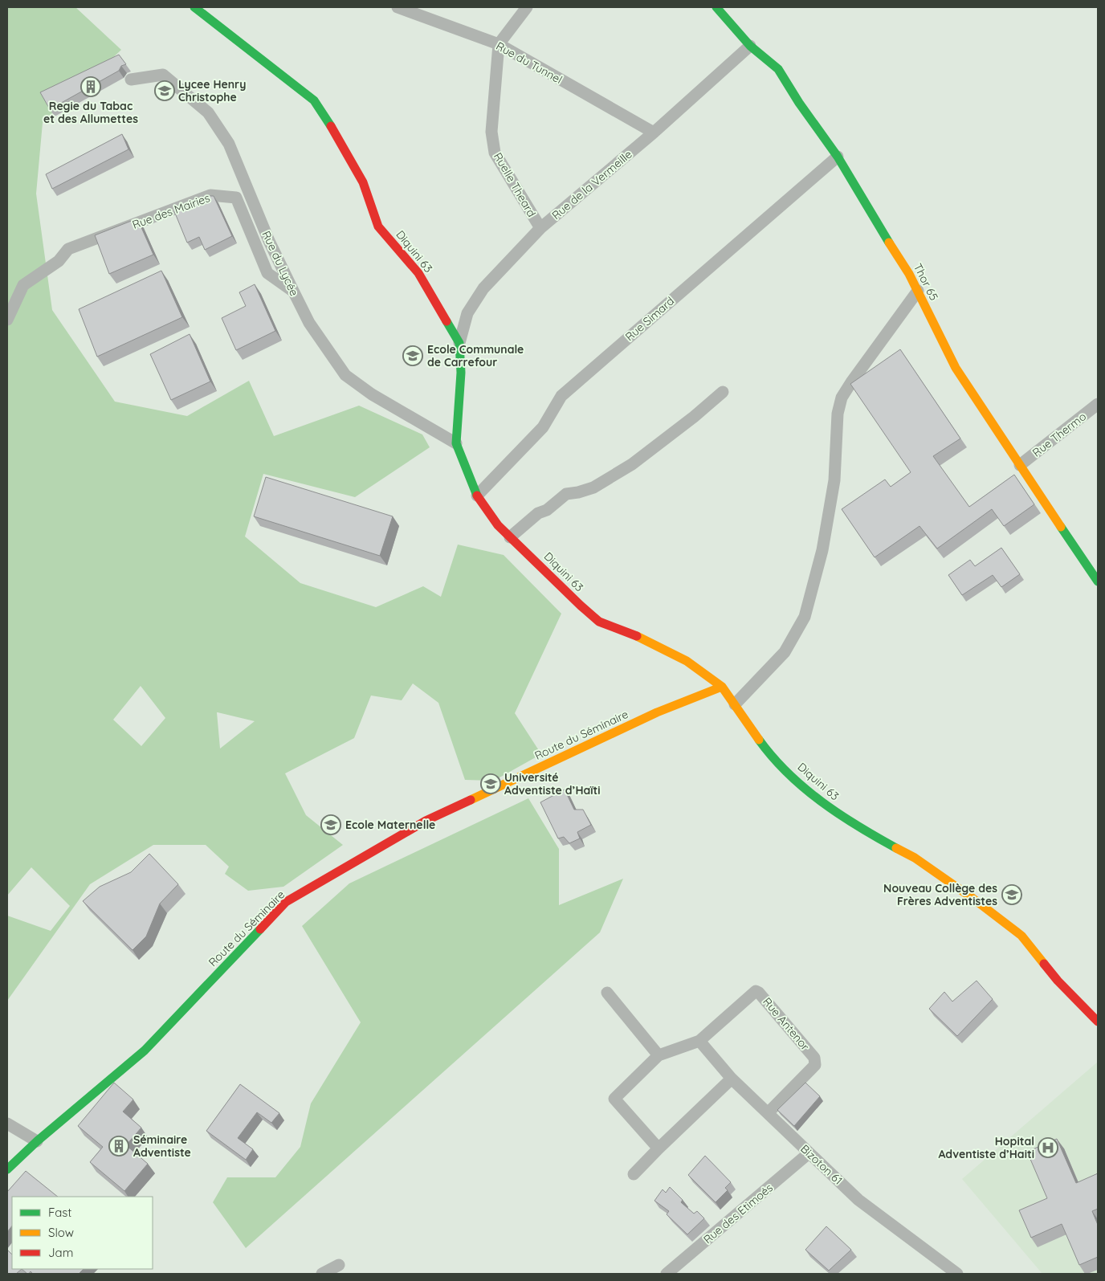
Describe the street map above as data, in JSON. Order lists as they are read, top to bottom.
{
  "streets": {
    "street": [
      "Rue du Tunnel",
      "Ruelle Theard",
      "Rue de la Vermeille",
      "Rue des Mairies",
      "Diquini 63",
      "Rue du Lycée",
      "Thor 65",
      "Rue Simard",
      "Rue Thermo",
      "Route du Séminaire",
      "Rue Antenor",
      "Bizoton 61",
      "Rue des Etimoés"
    ]
  },
  "crossings": [
    ["Rue du Tunnel", "Ruelle Theard"],
    ["Rue du Tunnel", "Rue de la Vermeille"],
    ["Ruelle Theard", "Rue de la Vermeille"],
    ["Rue de la Vermeille", "Diquini 63"],
    ["Rue de la Vermeille", "Thor 65"],
    ["Rue des Mairies", "Rue du Lycée"],
    ["Diquini 63", "Rue du Lycée"],
    ["Diquini 63", "Rue Simard"],
    ["Diquini 63", "Route du Séminaire"],
    ["Thor 65", "Rue Simard"],
    ["Thor 65", "Rue Thermo"],
    ["Rue Antenor", "Bizoton 61"],
    ["Bizoton 61", "Rue des Etimoés"]
  ],
  "places": {
    "building": ["Regie du Tabac et des Allumettes", "Séminaire Adventiste"],
    "school or university": [
      "Lycee Henry Christophe",
      "Ecole Communale de Carrefour",
      "Université Adventiste d’Haïti",
      "Ecole Maternelle",
      "Nouveau Collège des Frères Adventistes"
    ],
    "hospital": ["Hopital Adventiste d’Haiti"]
  },
  "legend": ["Fast", "Slow", "Jam"]
}
